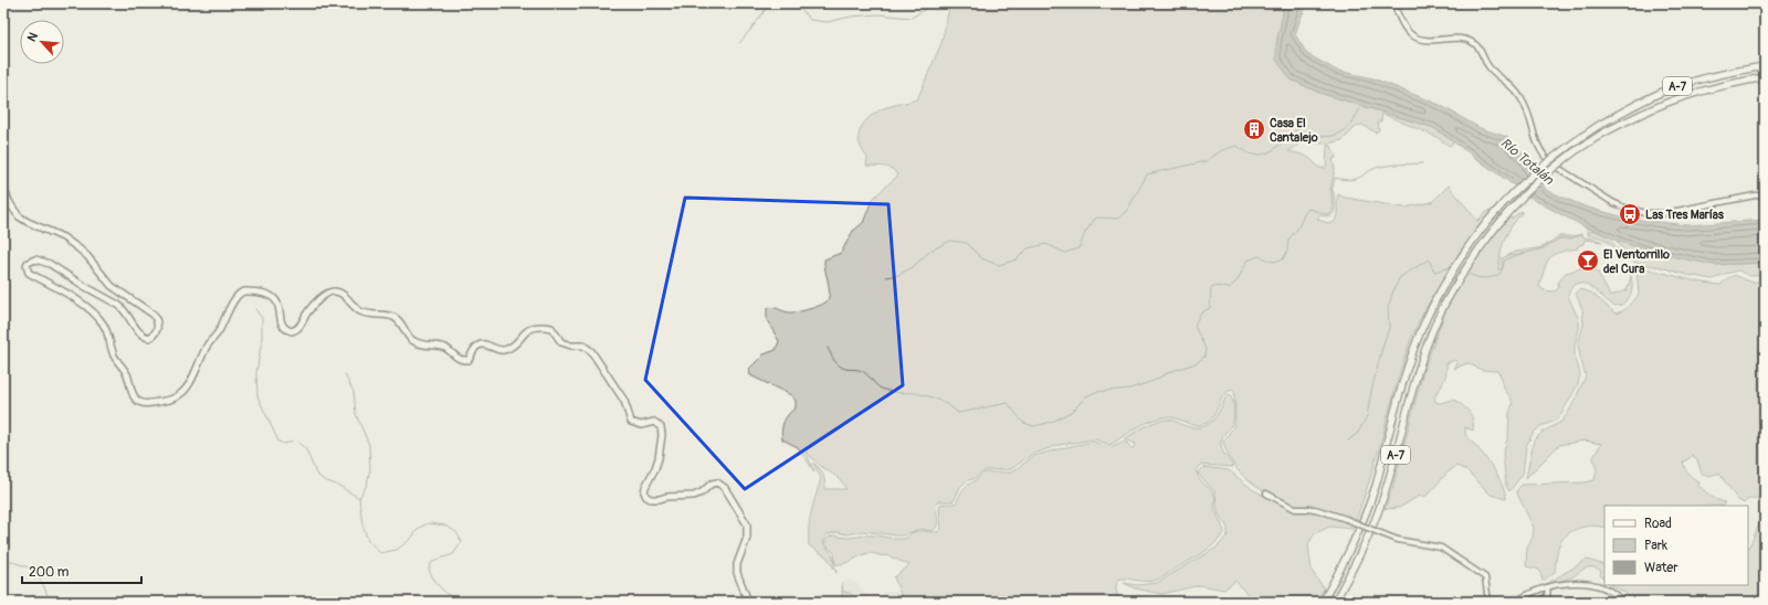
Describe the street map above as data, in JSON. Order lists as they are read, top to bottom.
{
  "streets": {
    "highway": ["A-7"]
  },
  "water": ["Río Totalán"],
  "places": {
    "building": ["Casa El Cantalejo"],
    "bus stop": ["Las Tres Marías"],
    "bar": ["El Ventorrillo del Cura"]
  },
  "legend": ["Road", "Park", "Water"],
  "scale_bar": "200 m",
  "north": "top left"
}
